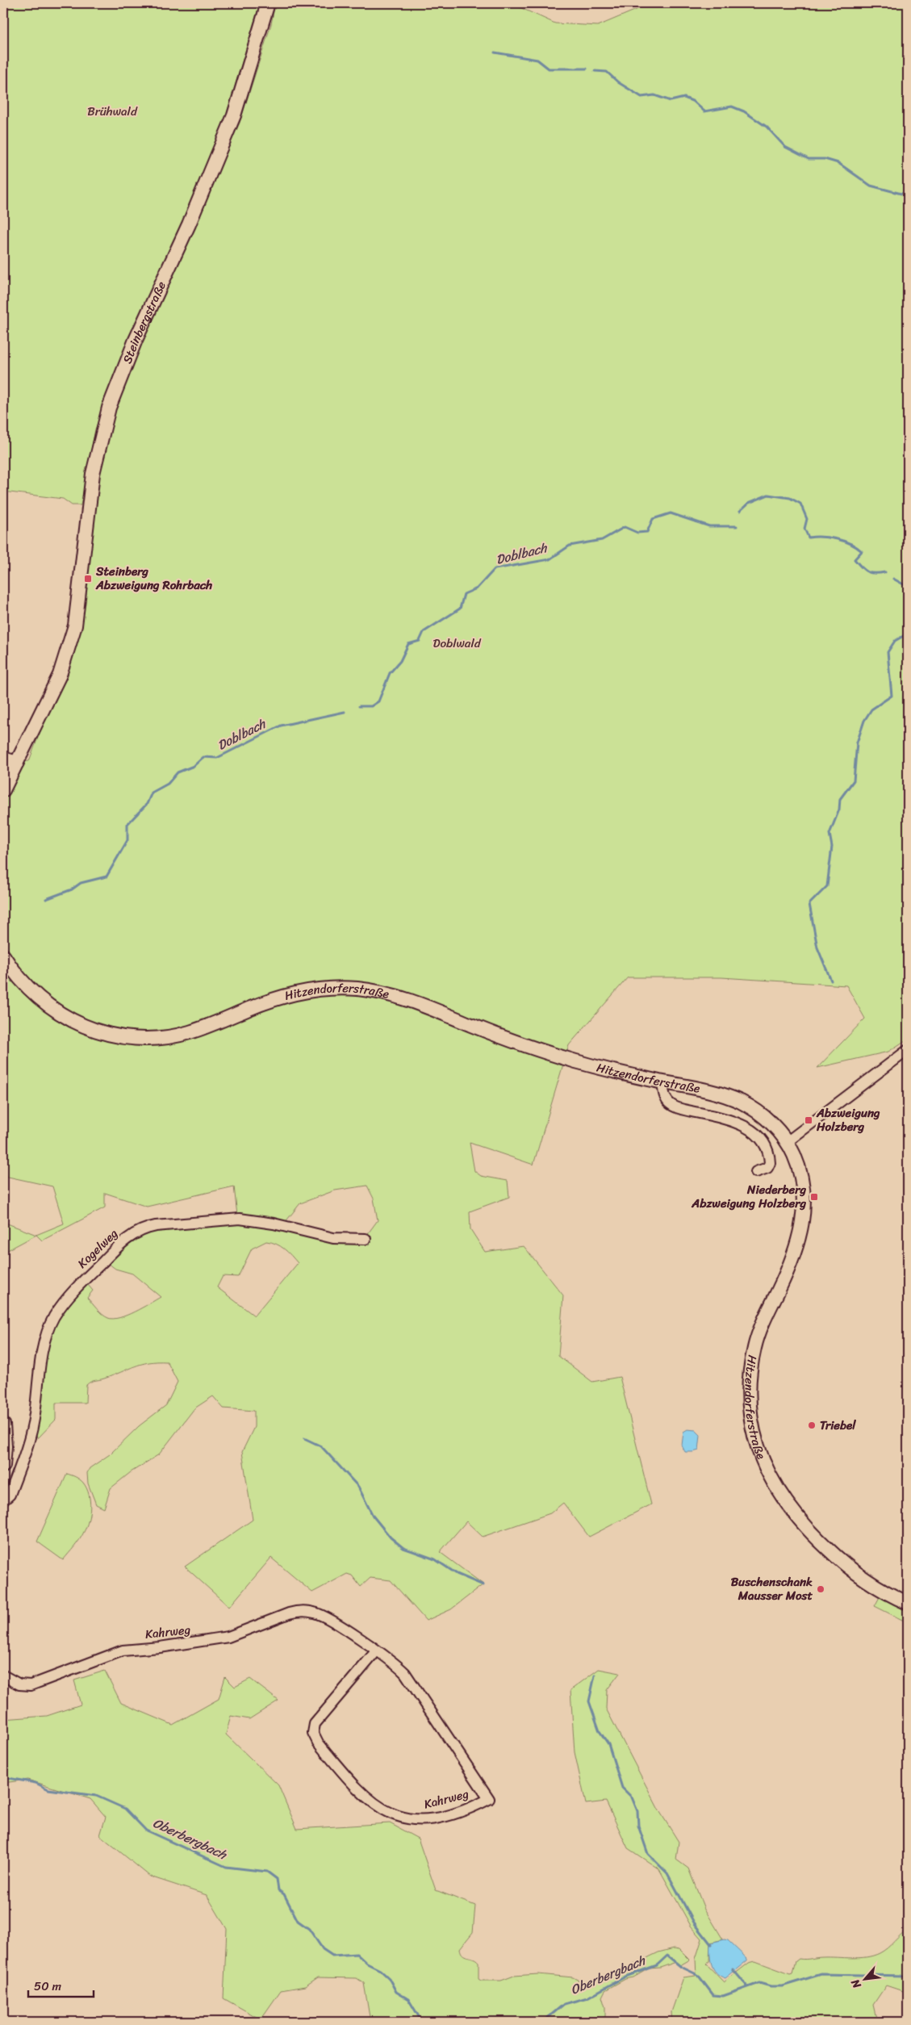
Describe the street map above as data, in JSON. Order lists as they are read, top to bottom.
{
  "streets": {
    "main road": ["Steinbergstraße", "Hitzendorferstraße"],
    "street": ["Kogelweg", "Kahrweg"]
  },
  "water": ["Doblbach", "Oberbergbach"],
  "parks": ["Brühwald", "Doblwald"],
  "places": {
    "transit": ["Steinberg Abzweigung Rohrbach", "Abzweigung Holzberg", "Niederberg Abzweigung Holzberg"],
    "other": ["Triebel", "Buschenschank Mausser Most"]
  },
  "scale_bar": "50 m",
  "north": "bottom left"
}
